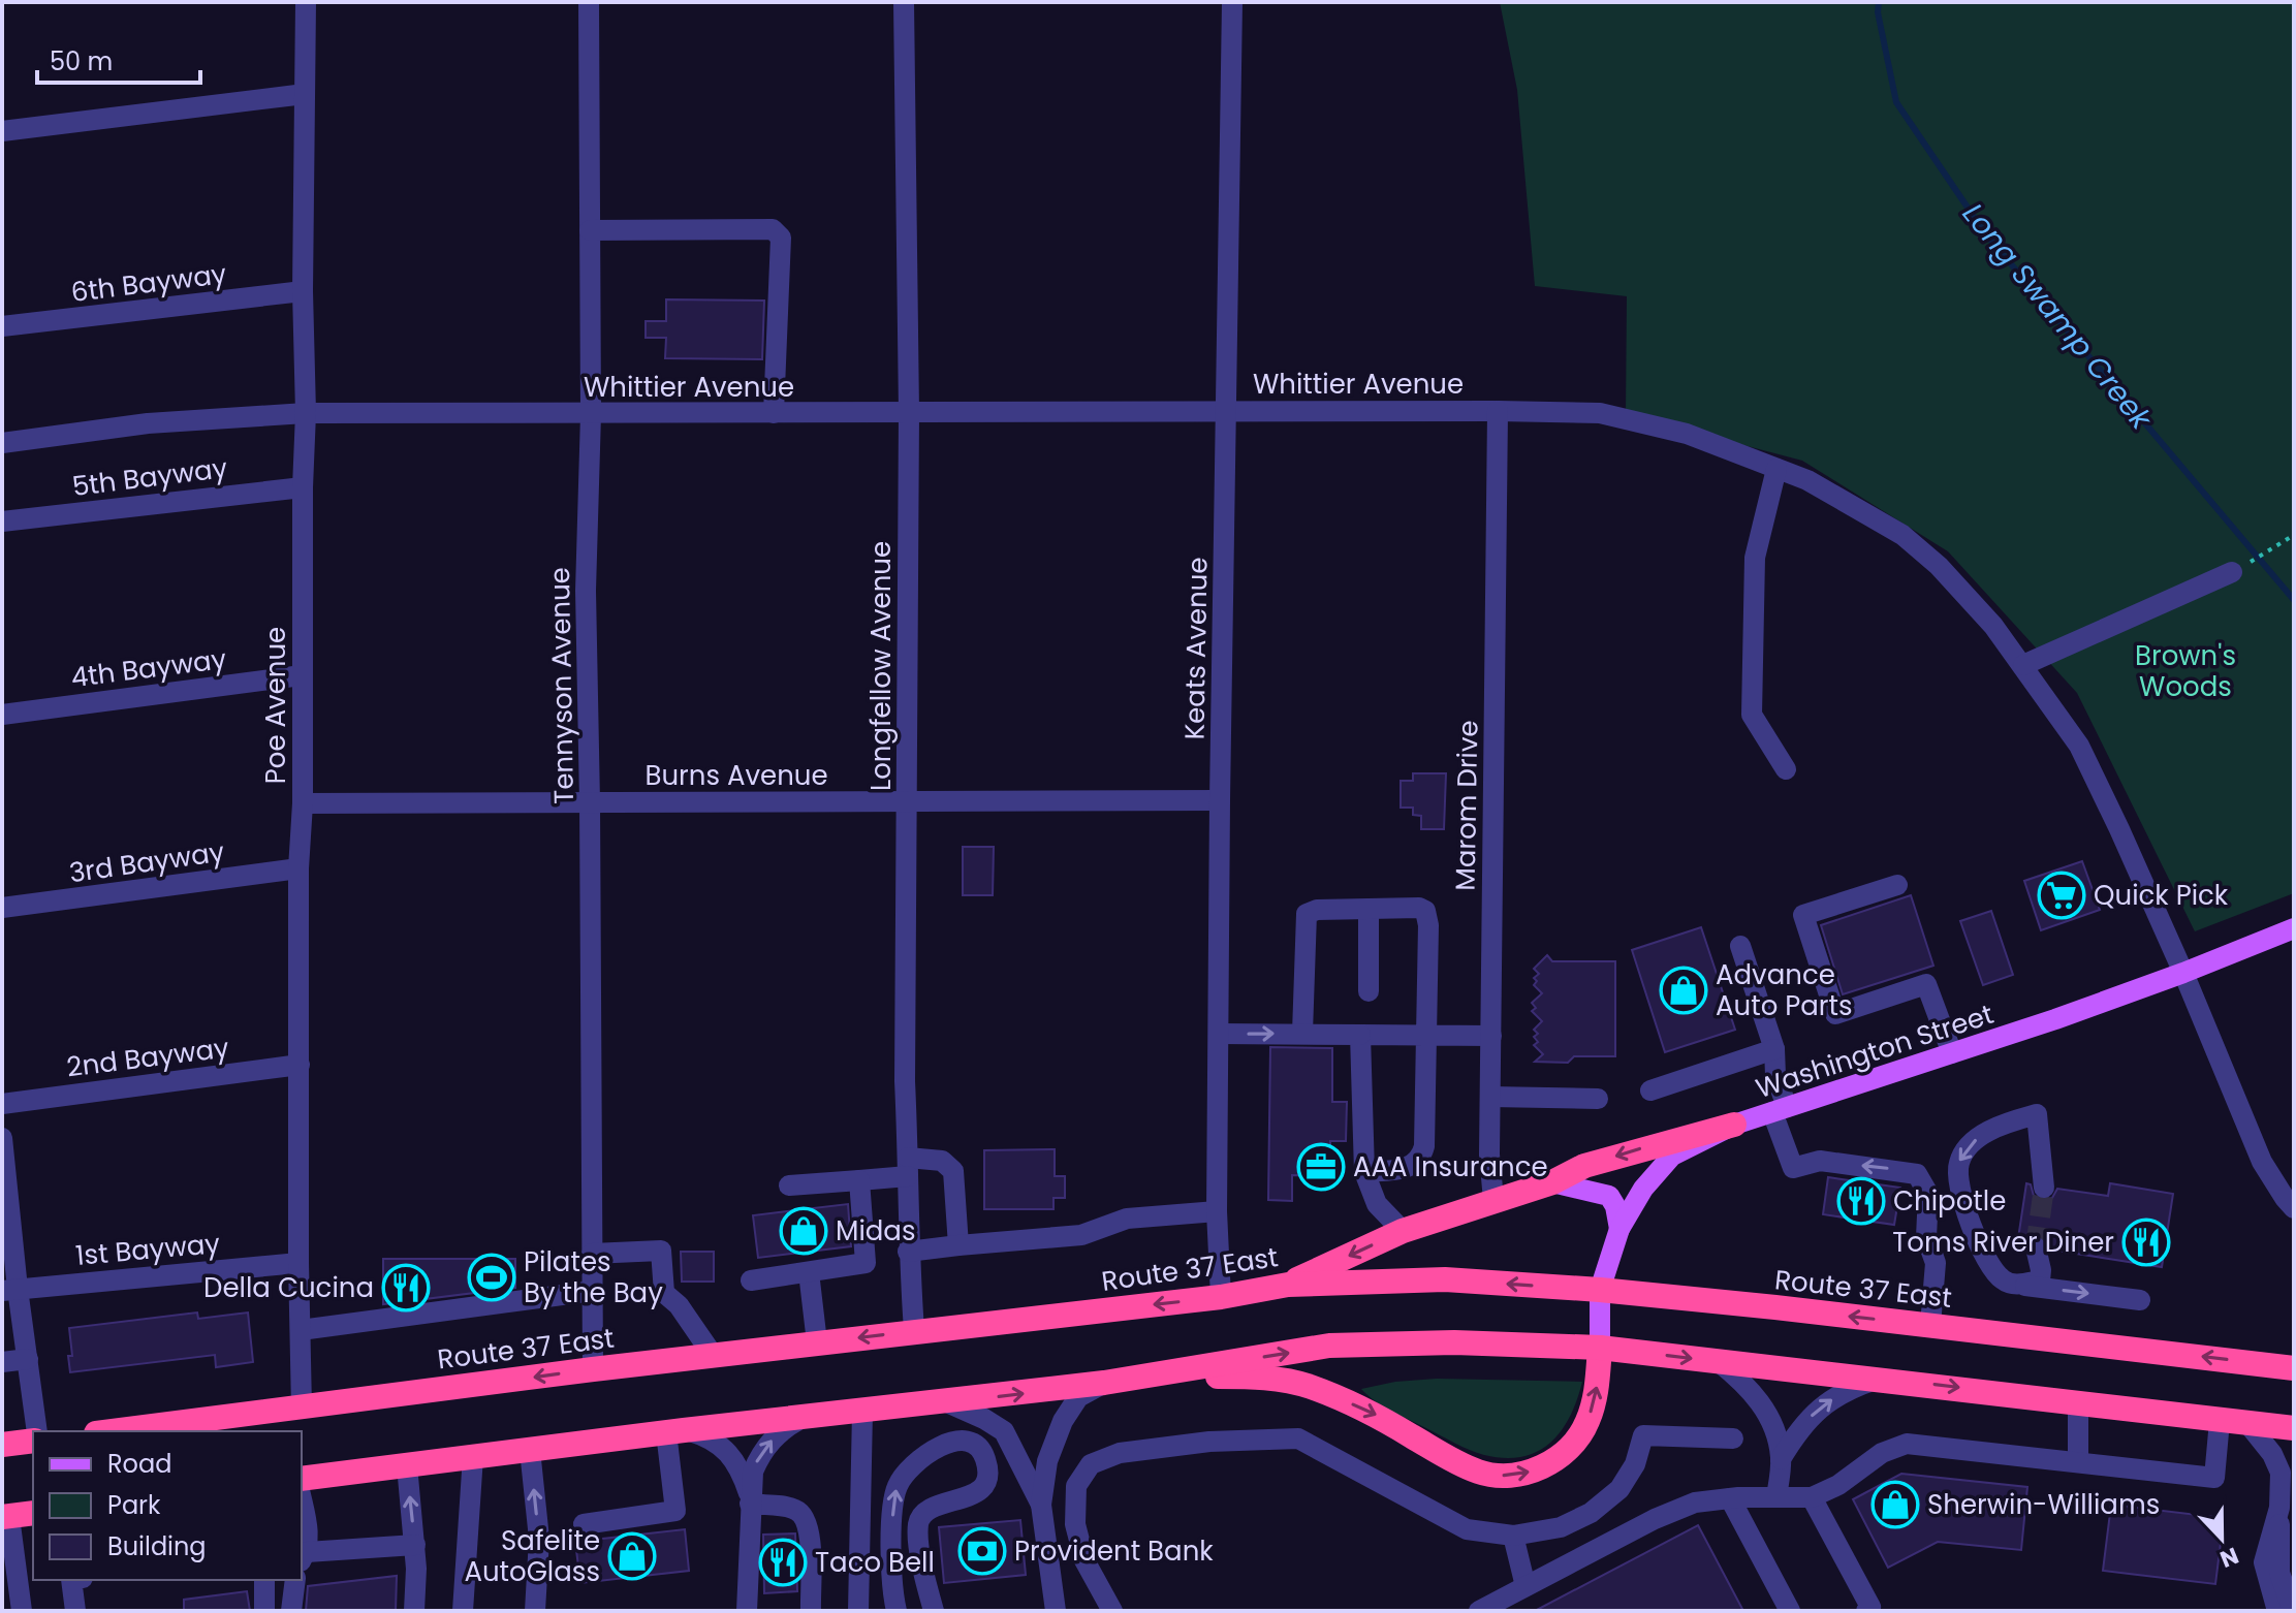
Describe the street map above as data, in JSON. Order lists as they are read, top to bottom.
{
  "streets": {
    "highway": ["Route 37 East"],
    "main road": ["Washington Street"],
    "street": [
      "6th Bayway",
      "Whittier Avenue",
      "5th Bayway",
      "Keats Avenue",
      "Longfellow Avenue",
      "4th Bayway",
      "Tennyson Avenue",
      "Poe Avenue",
      "Burns Avenue",
      "Marom Drive",
      "3rd Bayway",
      "2nd Bayway",
      "1st Bayway"
    ]
  },
  "crossings": [
    ["6th Bayway", "Poe Avenue"],
    ["Whittier Avenue", "Keats Avenue"],
    ["Whittier Avenue", "Longfellow Avenue"],
    ["Whittier Avenue", "Tennyson Avenue"],
    ["Whittier Avenue", "Poe Avenue"],
    ["Whittier Avenue", "Marom Drive"],
    ["Whittier Avenue", "Washington Street"],
    ["5th Bayway", "Poe Avenue"],
    ["Keats Avenue", "Burns Avenue"],
    ["Keats Avenue", "Route 37 East"],
    ["Longfellow Avenue", "Burns Avenue"],
    ["Longfellow Avenue", "Route 37 East"],
    ["4th Bayway", "Poe Avenue"],
    ["Tennyson Avenue", "Burns Avenue"],
    ["Tennyson Avenue", "Route 37 East"],
    ["Poe Avenue", "Burns Avenue"],
    ["Poe Avenue", "3rd Bayway"],
    ["Poe Avenue", "2nd Bayway"],
    ["Poe Avenue", "1st Bayway"],
    ["Poe Avenue", "Route 37 East"],
    ["Washington Street", "Route 37 East"]
  ],
  "water": ["Long Swamp Creek"],
  "parks": ["Brown's Woods"],
  "places": {
    "supermarket": ["Quick Pick"],
    "shop": [
      "Advance Auto Parts",
      "Midas",
      "Sherwin-Williams",
      "Safelite AutoGlass"
    ],
    "office": ["AAA Insurance"],
    "restaurant": [
      "Chipotle",
      "Toms River Diner",
      "Della Cucina",
      "Taco Bell"
    ],
    "sports": ["Pilates By the Bay"],
    "bank": ["Provident Bank"]
  },
  "legend": ["Road", "Park", "Building"],
  "scale_bar": "50 m",
  "north": "bottom"
}
